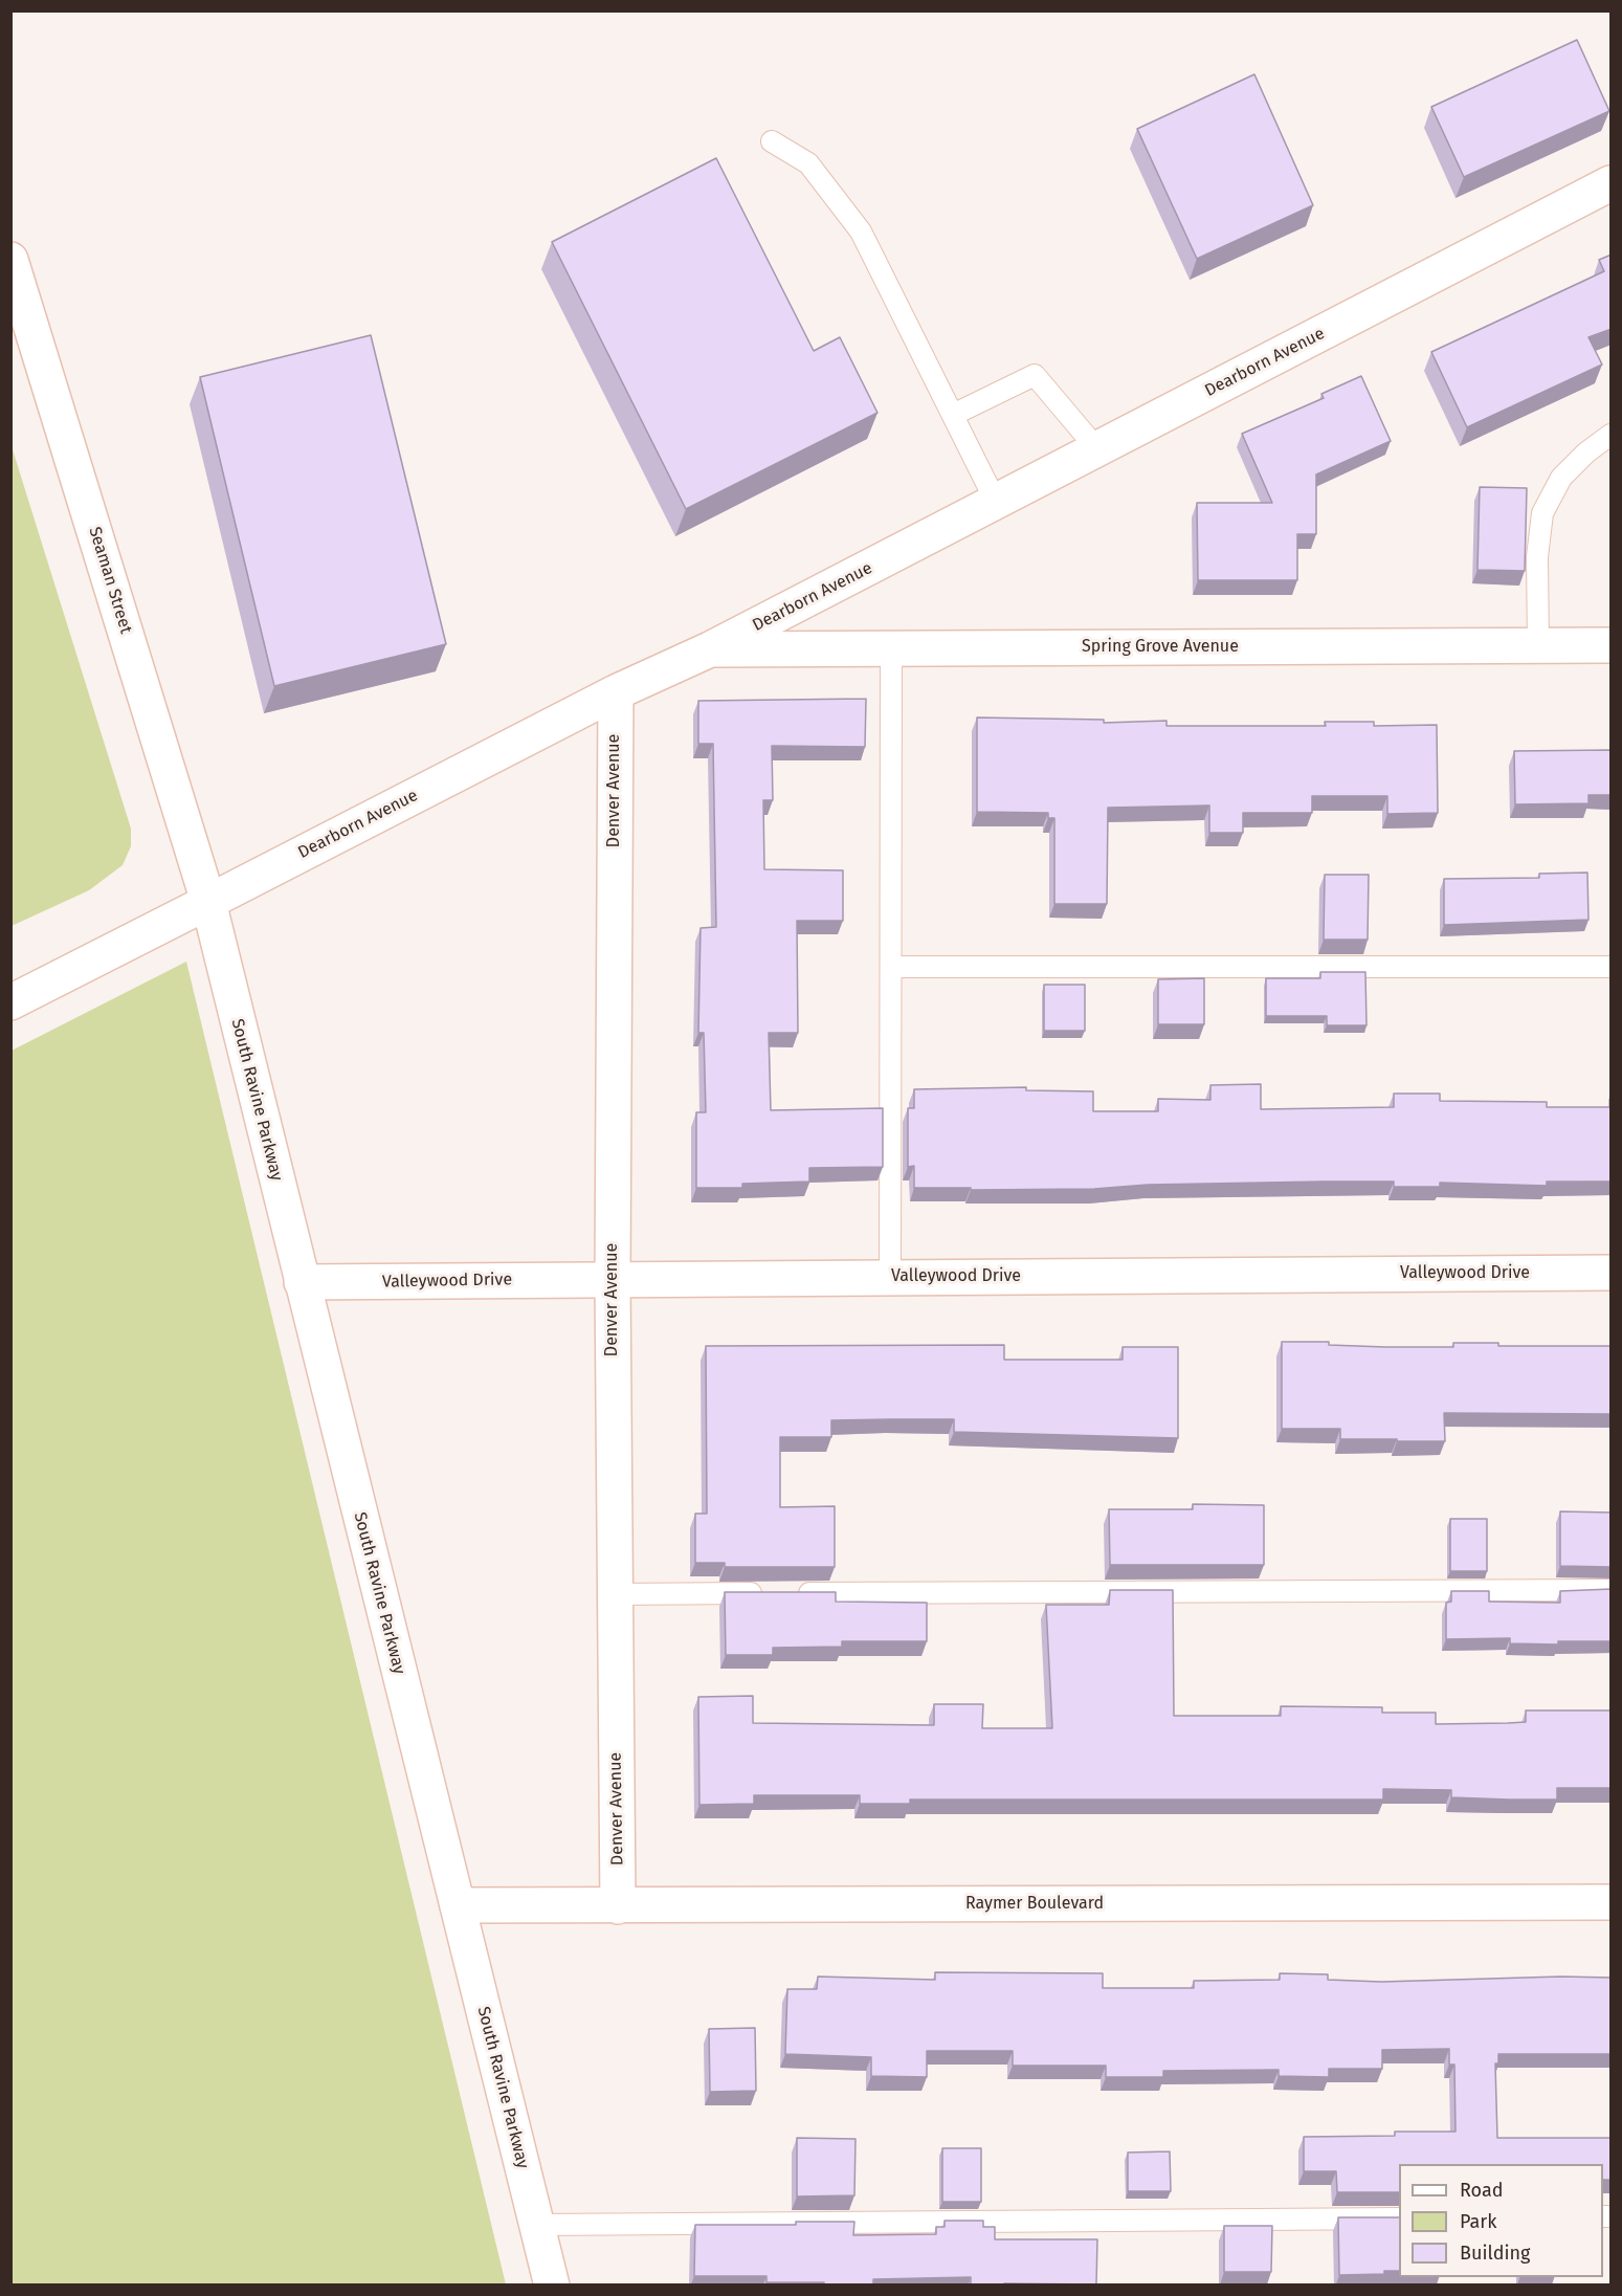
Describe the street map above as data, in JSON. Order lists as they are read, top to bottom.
{
  "streets": {
    "street": [
      "Dearborn Avenue",
      "Seaman Street",
      "Spring Grove Avenue",
      "Denver Avenue",
      "South Ravine Parkway",
      "Valleywood Drive",
      "Raymer Boulevard"
    ]
  },
  "crossings": [
    ["Dearborn Avenue", "Seaman Street"],
    ["Dearborn Avenue", "Spring Grove Avenue"],
    ["Dearborn Avenue", "Denver Avenue"],
    ["Dearborn Avenue", "South Ravine Parkway"],
    ["Seaman Street", "South Ravine Parkway"],
    ["Denver Avenue", "Valleywood Drive"],
    ["Denver Avenue", "Raymer Boulevard"],
    ["South Ravine Parkway", "Valleywood Drive"],
    ["South Ravine Parkway", "Raymer Boulevard"]
  ],
  "legend": ["Road", "Park", "Building"]
}
